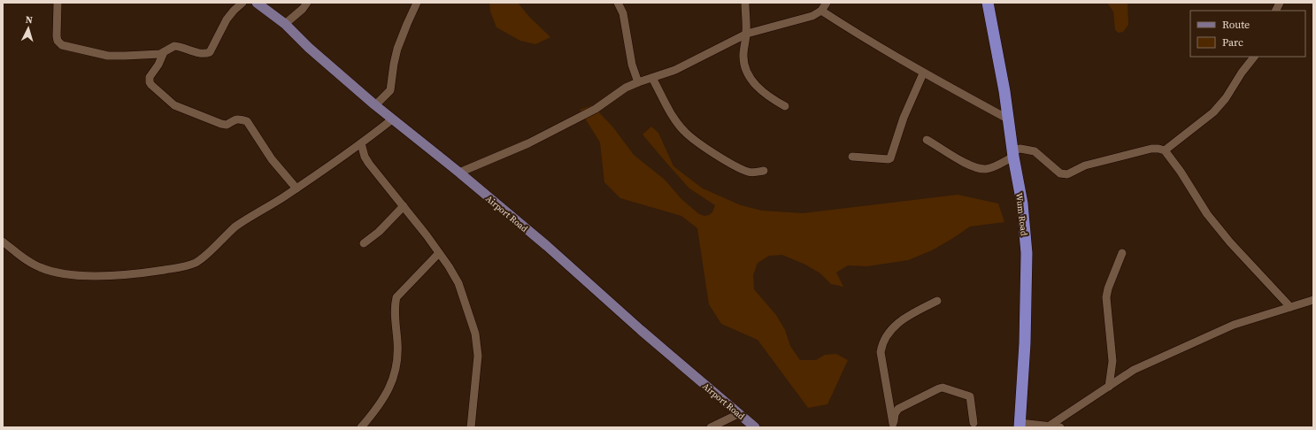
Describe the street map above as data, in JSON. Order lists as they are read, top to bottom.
{
  "streets": {
    "highway": ["Wum Road"],
    "main road": ["Airport Road"]
  },
  "legend": ["Route", "Parc"],
  "north": "top"
}
